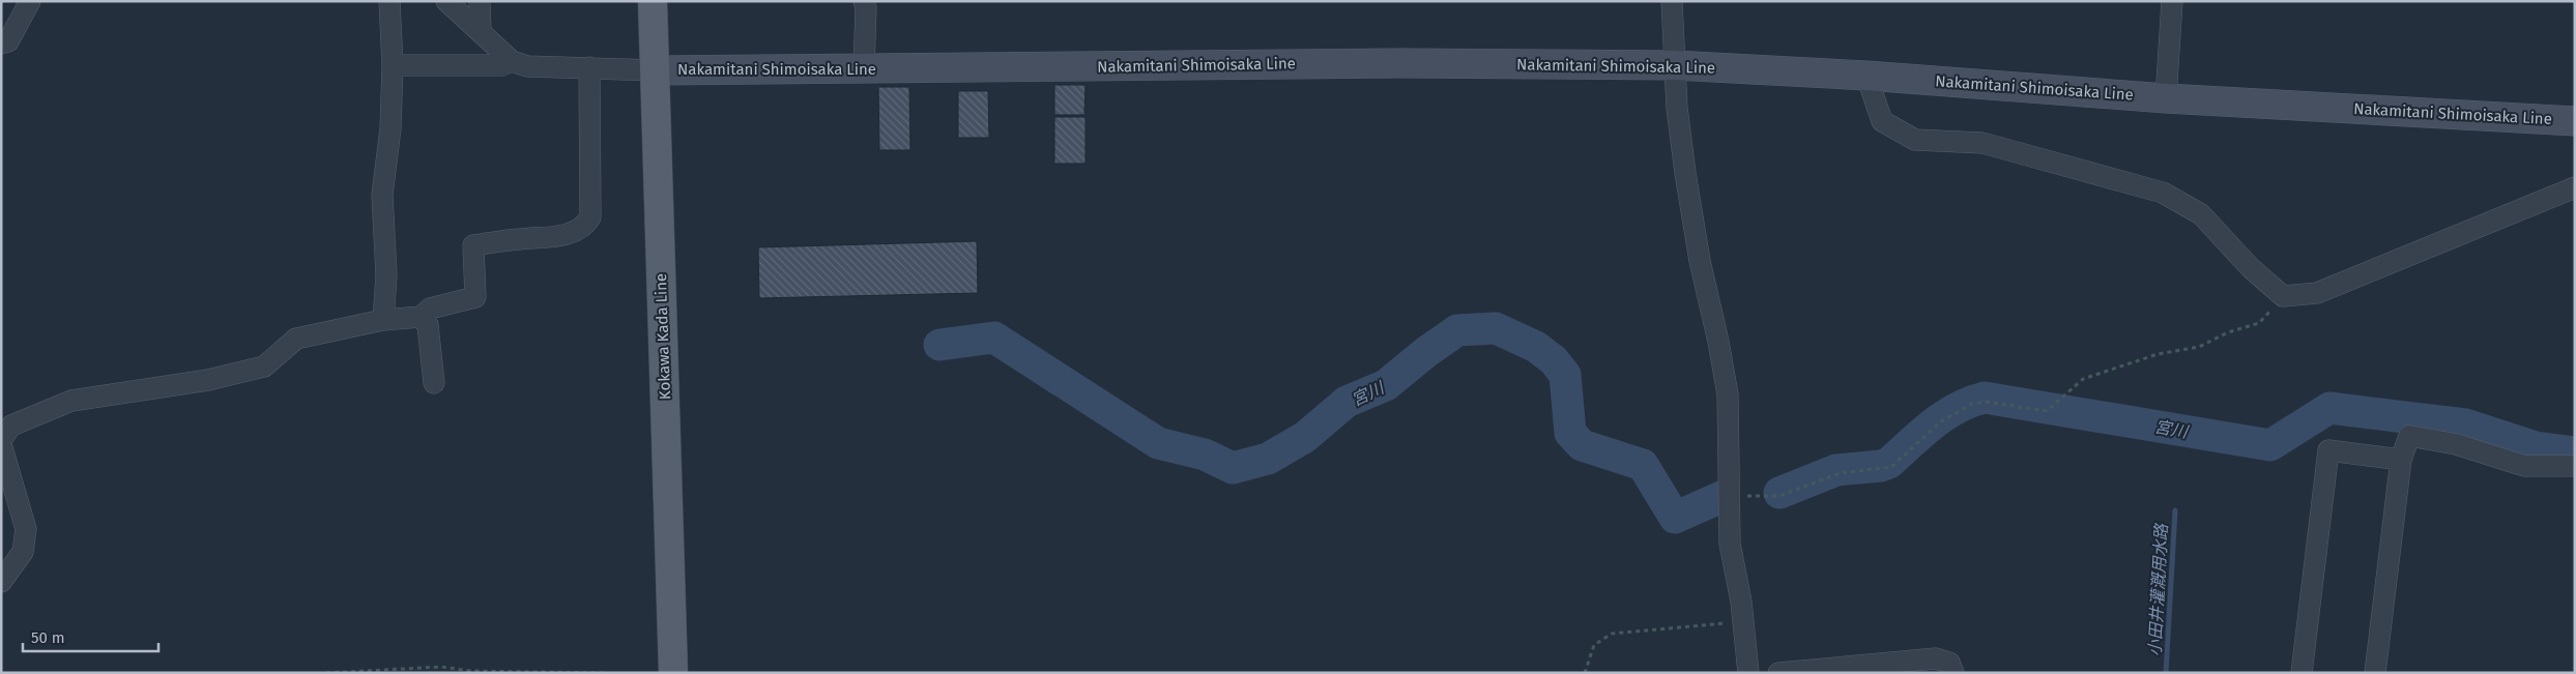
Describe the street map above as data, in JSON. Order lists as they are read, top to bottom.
{
  "streets": {
    "main road": ["Nakamitani Shimoisaka Line", "Kokawa Kada Line"]
  },
  "crossings": [
    ["Nakamitani Shimoisaka Line", "Kokawa Kada Line"]
  ],
  "water": ["宮川", "小田井灌漑用水路"],
  "scale_bar": "50 m"
}
